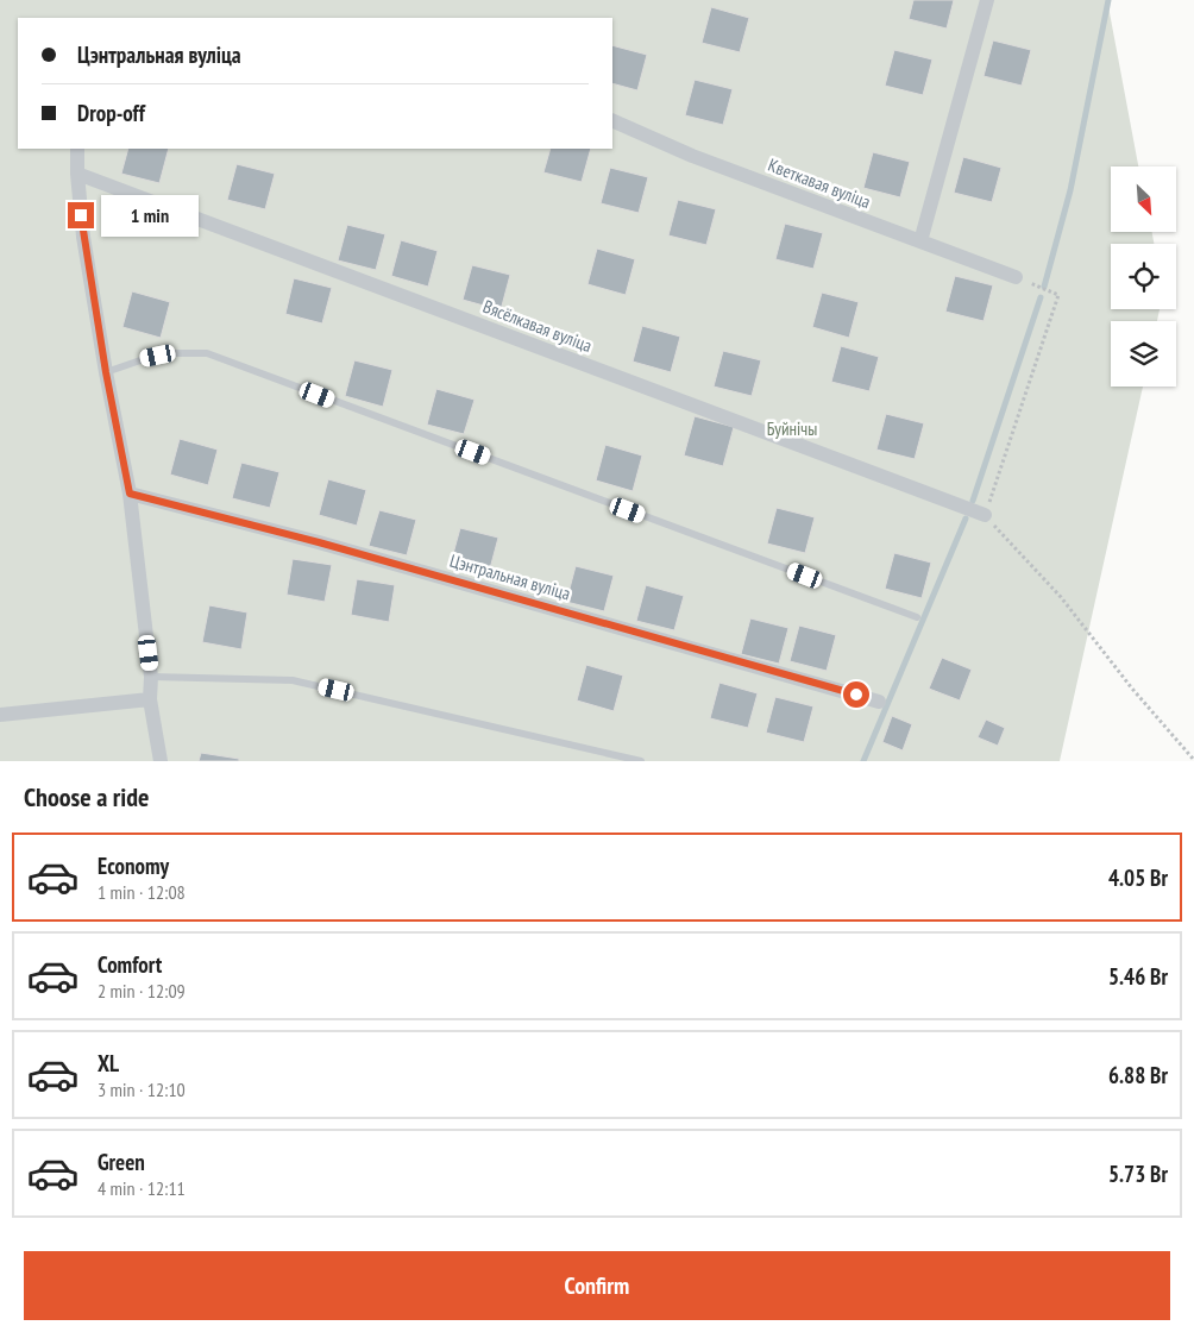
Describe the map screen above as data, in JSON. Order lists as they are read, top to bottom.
{
  "streets": {
    "street": ["Кветкавая вуліца", "Вясёлкавая вуліца", "Цэнтральная вуліца"]
  },
  "parks": ["Буйнічы"],
  "north": "bottom right",
  "page": {
    "banner": ["Цэнтральная вуліца", "Drop-off"],
    "bubble": "1 min",
    "heading": "Choose a ride",
    "list": [
      {
        "name": "Economy",
        "note": "1 min · 12:08",
        "value": "4.05 Br"
      },
      {
        "name": "Comfort",
        "note": "2 min · 12:09",
        "value": "5.46 Br"
      },
      {
        "name": "XL",
        "note": "3 min · 12:10",
        "value": "6.88 Br"
      },
      {
        "name": "Green",
        "note": "4 min · 12:11",
        "value": "5.73 Br"
      }
    ],
    "buttons": "Confirm"
  }
}
